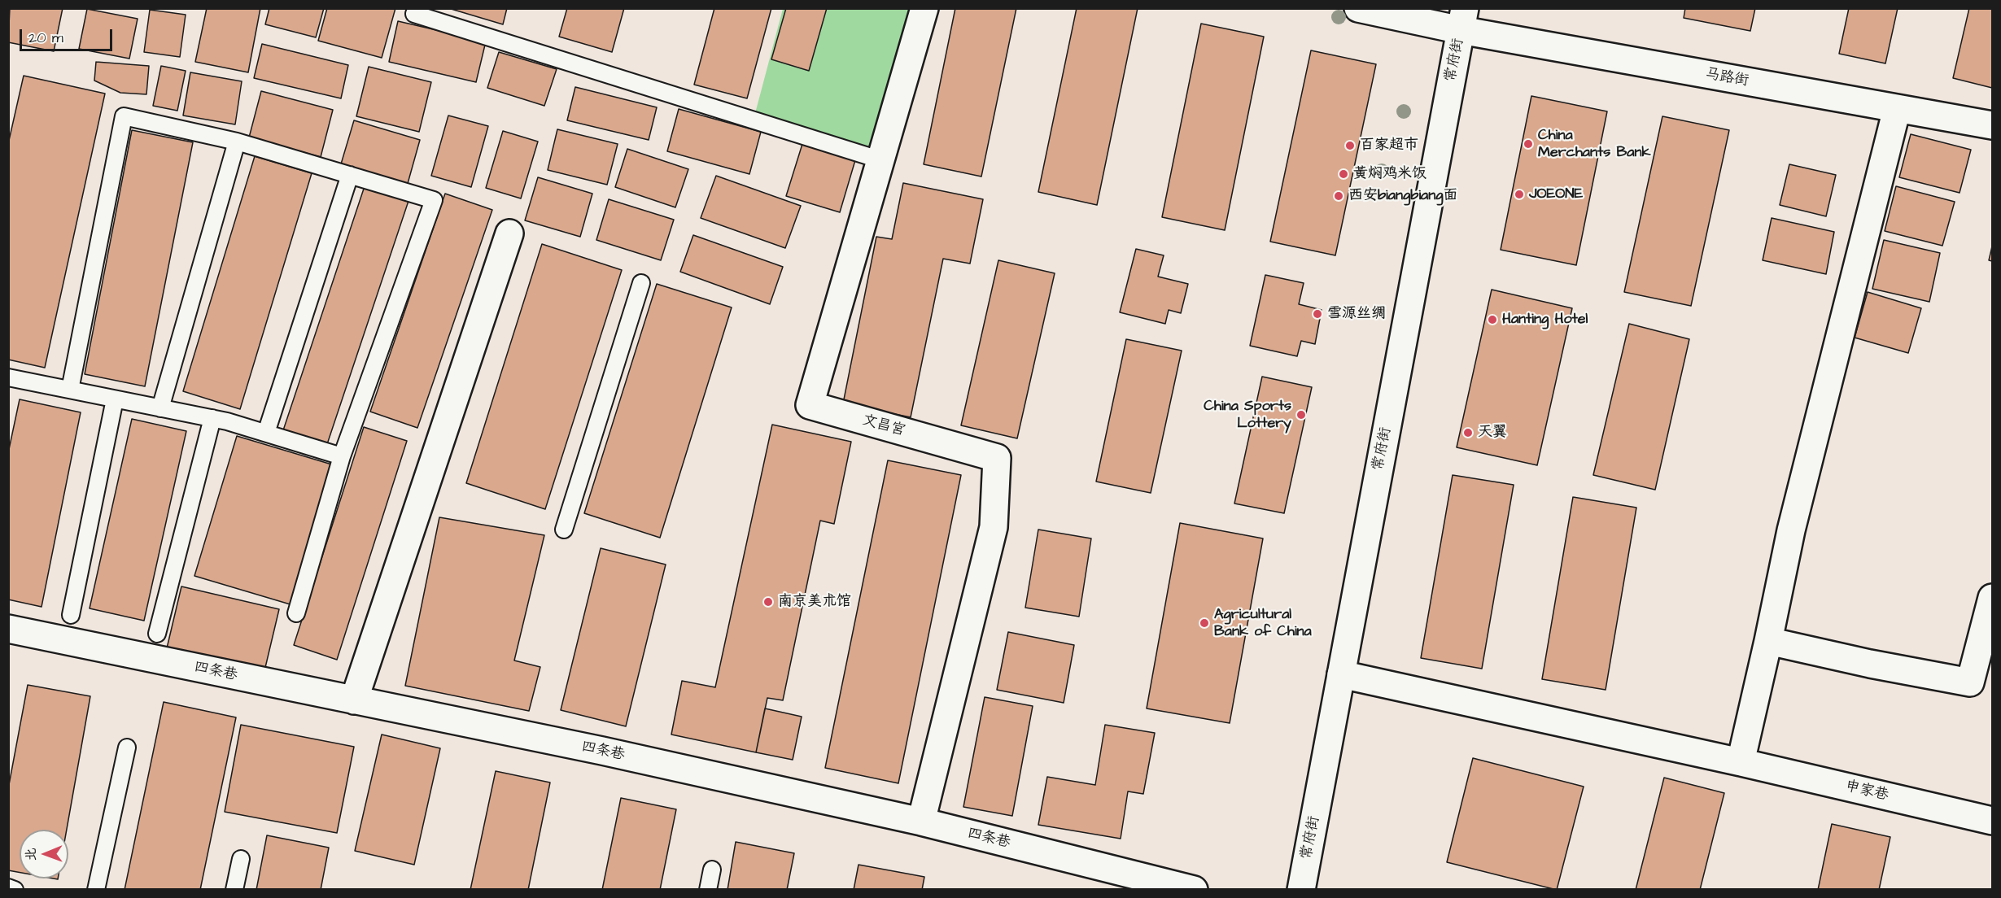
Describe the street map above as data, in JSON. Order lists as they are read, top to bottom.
{
  "streets": {
    "street": [
      "常府街",
      "马路街",
      "文昌宫",
      "四条巷",
      "申家巷"
    ]
  },
  "crossings": [
    ["常府街", "马路街"],
    ["常府街", "申家巷"],
    ["文昌宫", "四条巷"]
  ],
  "places": [
    "China Merchants Bank",
    "百家超市",
    "黄焖鸡米饭",
    "JOEONE",
    "西安biangbiang面",
    "雪源丝绸",
    "Hanting Hotel",
    "China Sports Lottery",
    "天翼",
    "南京美术馆",
    "Agricultural Bank of China"
  ],
  "scale_bar": "20 m",
  "north": "left"
}
